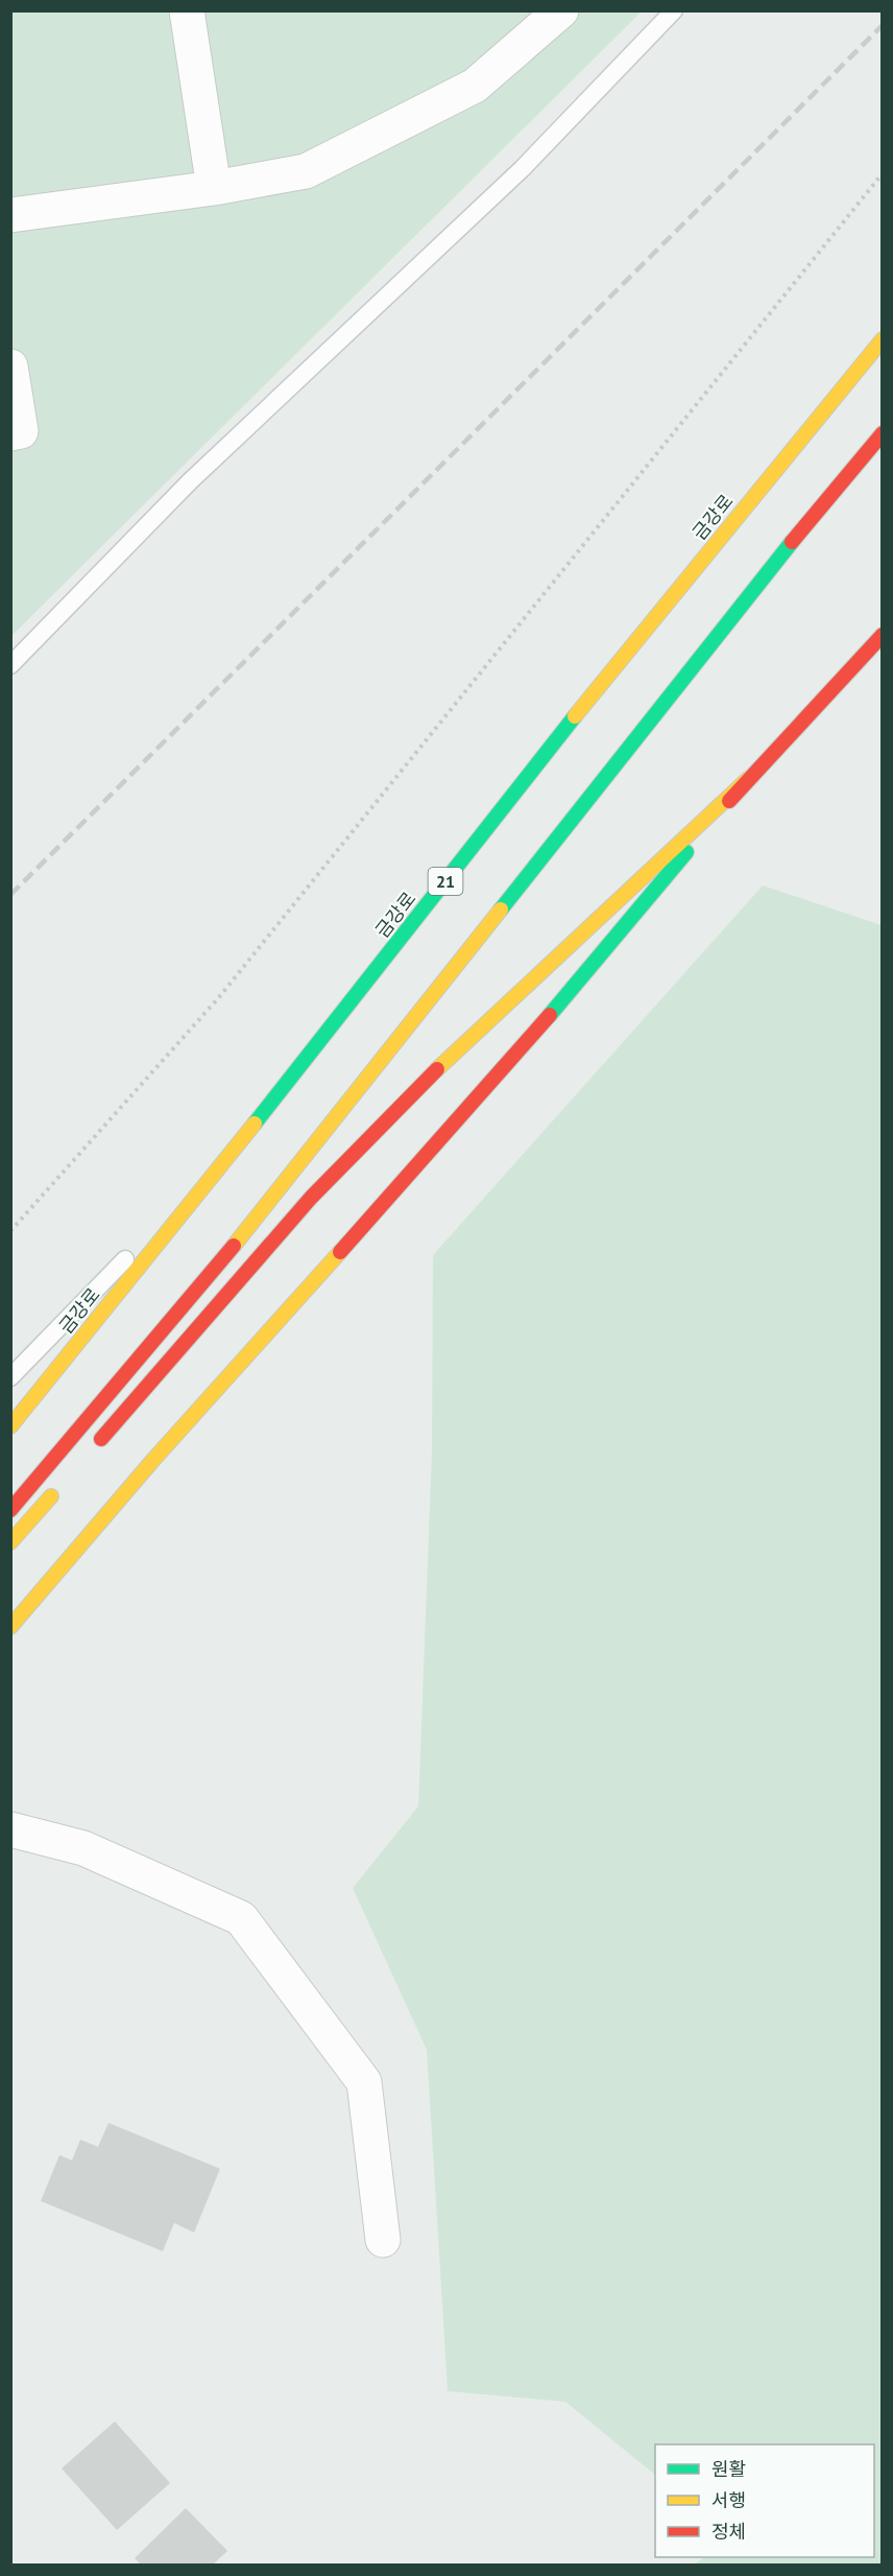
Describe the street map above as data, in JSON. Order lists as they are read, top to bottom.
{
  "streets": {
    "main road": ["금강로", "21"]
  },
  "legend": ["원활", "서행", "정체"]
}
